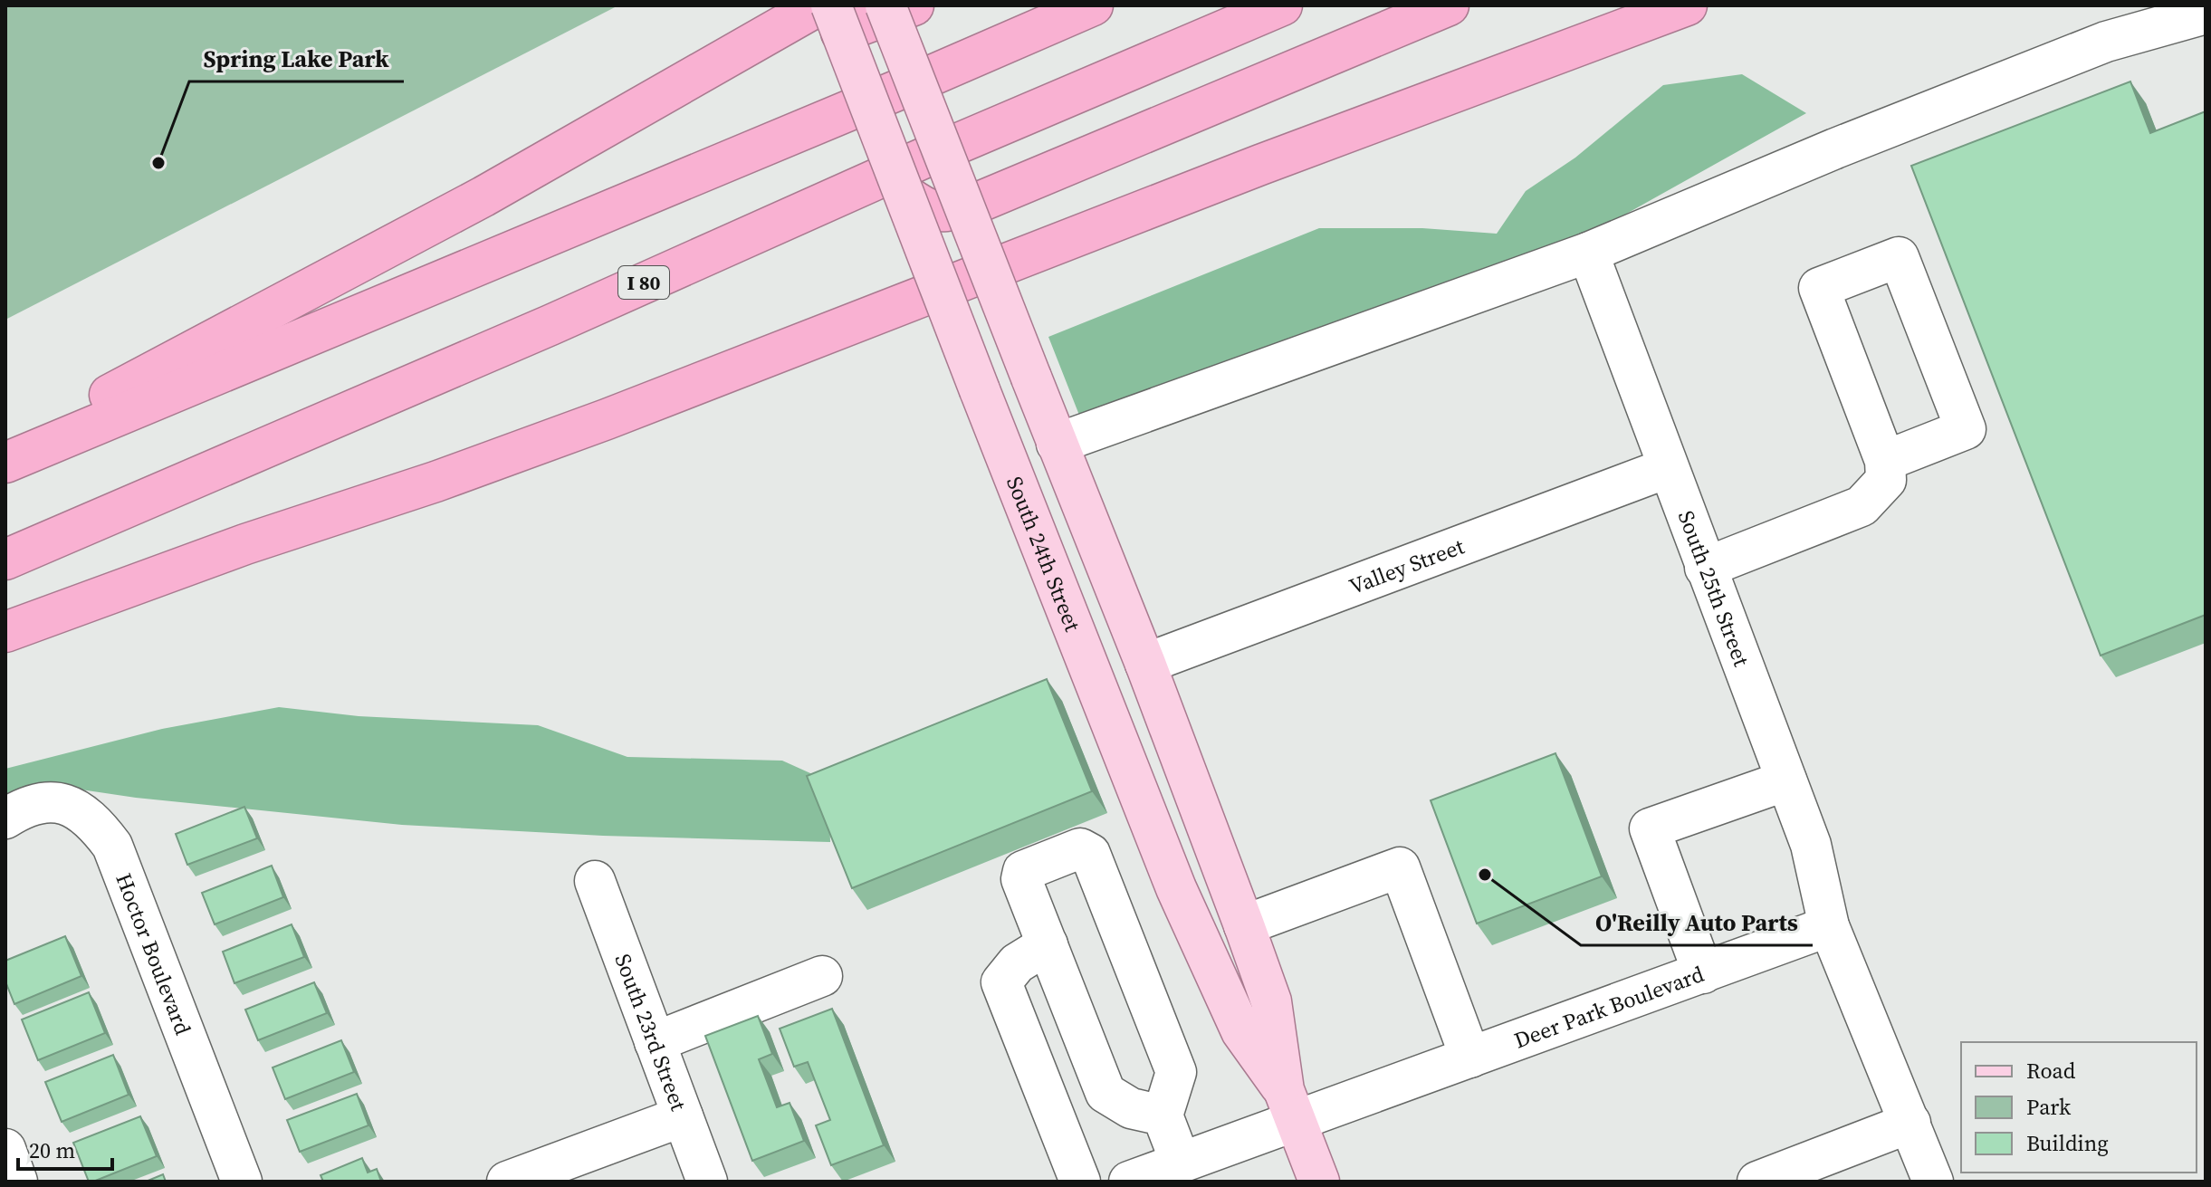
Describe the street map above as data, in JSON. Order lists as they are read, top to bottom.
{
  "streets": {
    "highway": ["I 80"],
    "main road": ["South 24th Street"],
    "street": [
      "Valley Street",
      "South 25th Street",
      "Hoctor Boulevard",
      "Deer Park Boulevard",
      "South 23rd Street"
    ]
  },
  "crossings": [
    ["South 24th Street", "Valley Street"],
    ["South 24th Street", "Deer Park Boulevard"],
    ["Valley Street", "South 25th Street"],
    ["South 25th Street", "Deer Park Boulevard"]
  ],
  "places": ["Spring Lake Park", "O'Reilly Auto Parts"],
  "legend": ["Road", "Park", "Building"],
  "scale_bar": "20 m"
}
